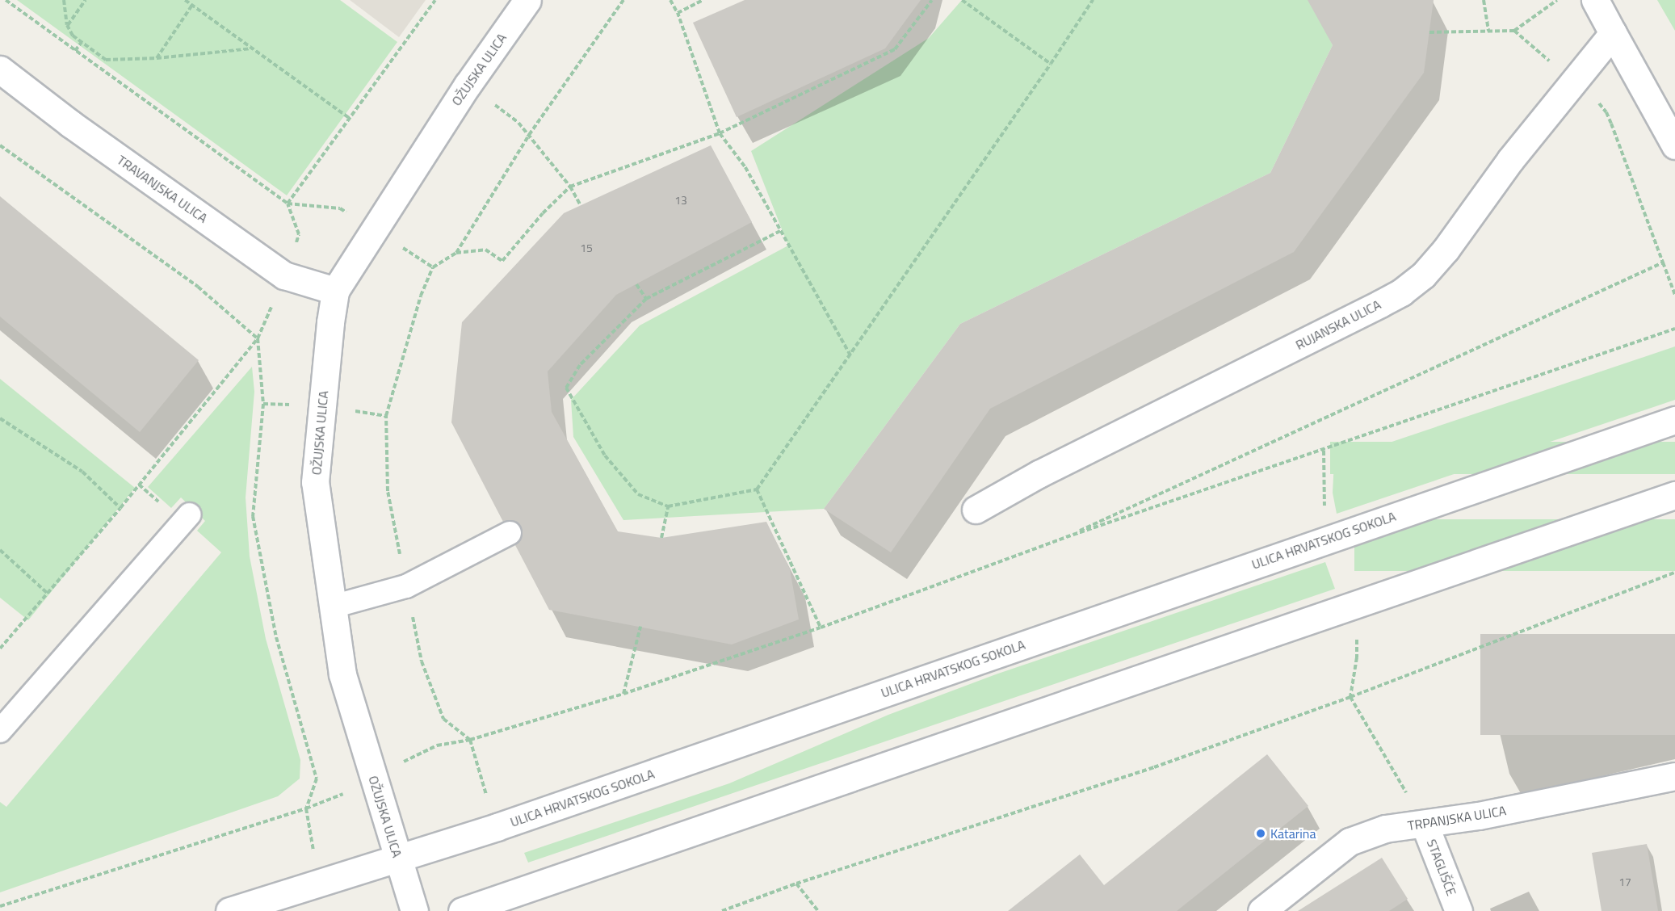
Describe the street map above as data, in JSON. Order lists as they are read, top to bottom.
{
  "streets": {
    "street": [
      "OŽUJSKA ULICA",
      "TRAVANJSKA ULICA",
      "RUJANSKA ULICA",
      "ULICA HRVATSKOG SOKOLA",
      "TRPANJSKA ULICA",
      "STAGLIŠĆE"
    ]
  },
  "crossings": [
    ["OŽUJSKA ULICA", "TRAVANJSKA ULICA"],
    ["OŽUJSKA ULICA", "ULICA HRVATSKOG SOKOLA"],
    ["TRPANJSKA ULICA", "STAGLIŠĆE"]
  ],
  "places": ["Katarina"],
  "house_numbers": ["13", "15", "17"]
}
